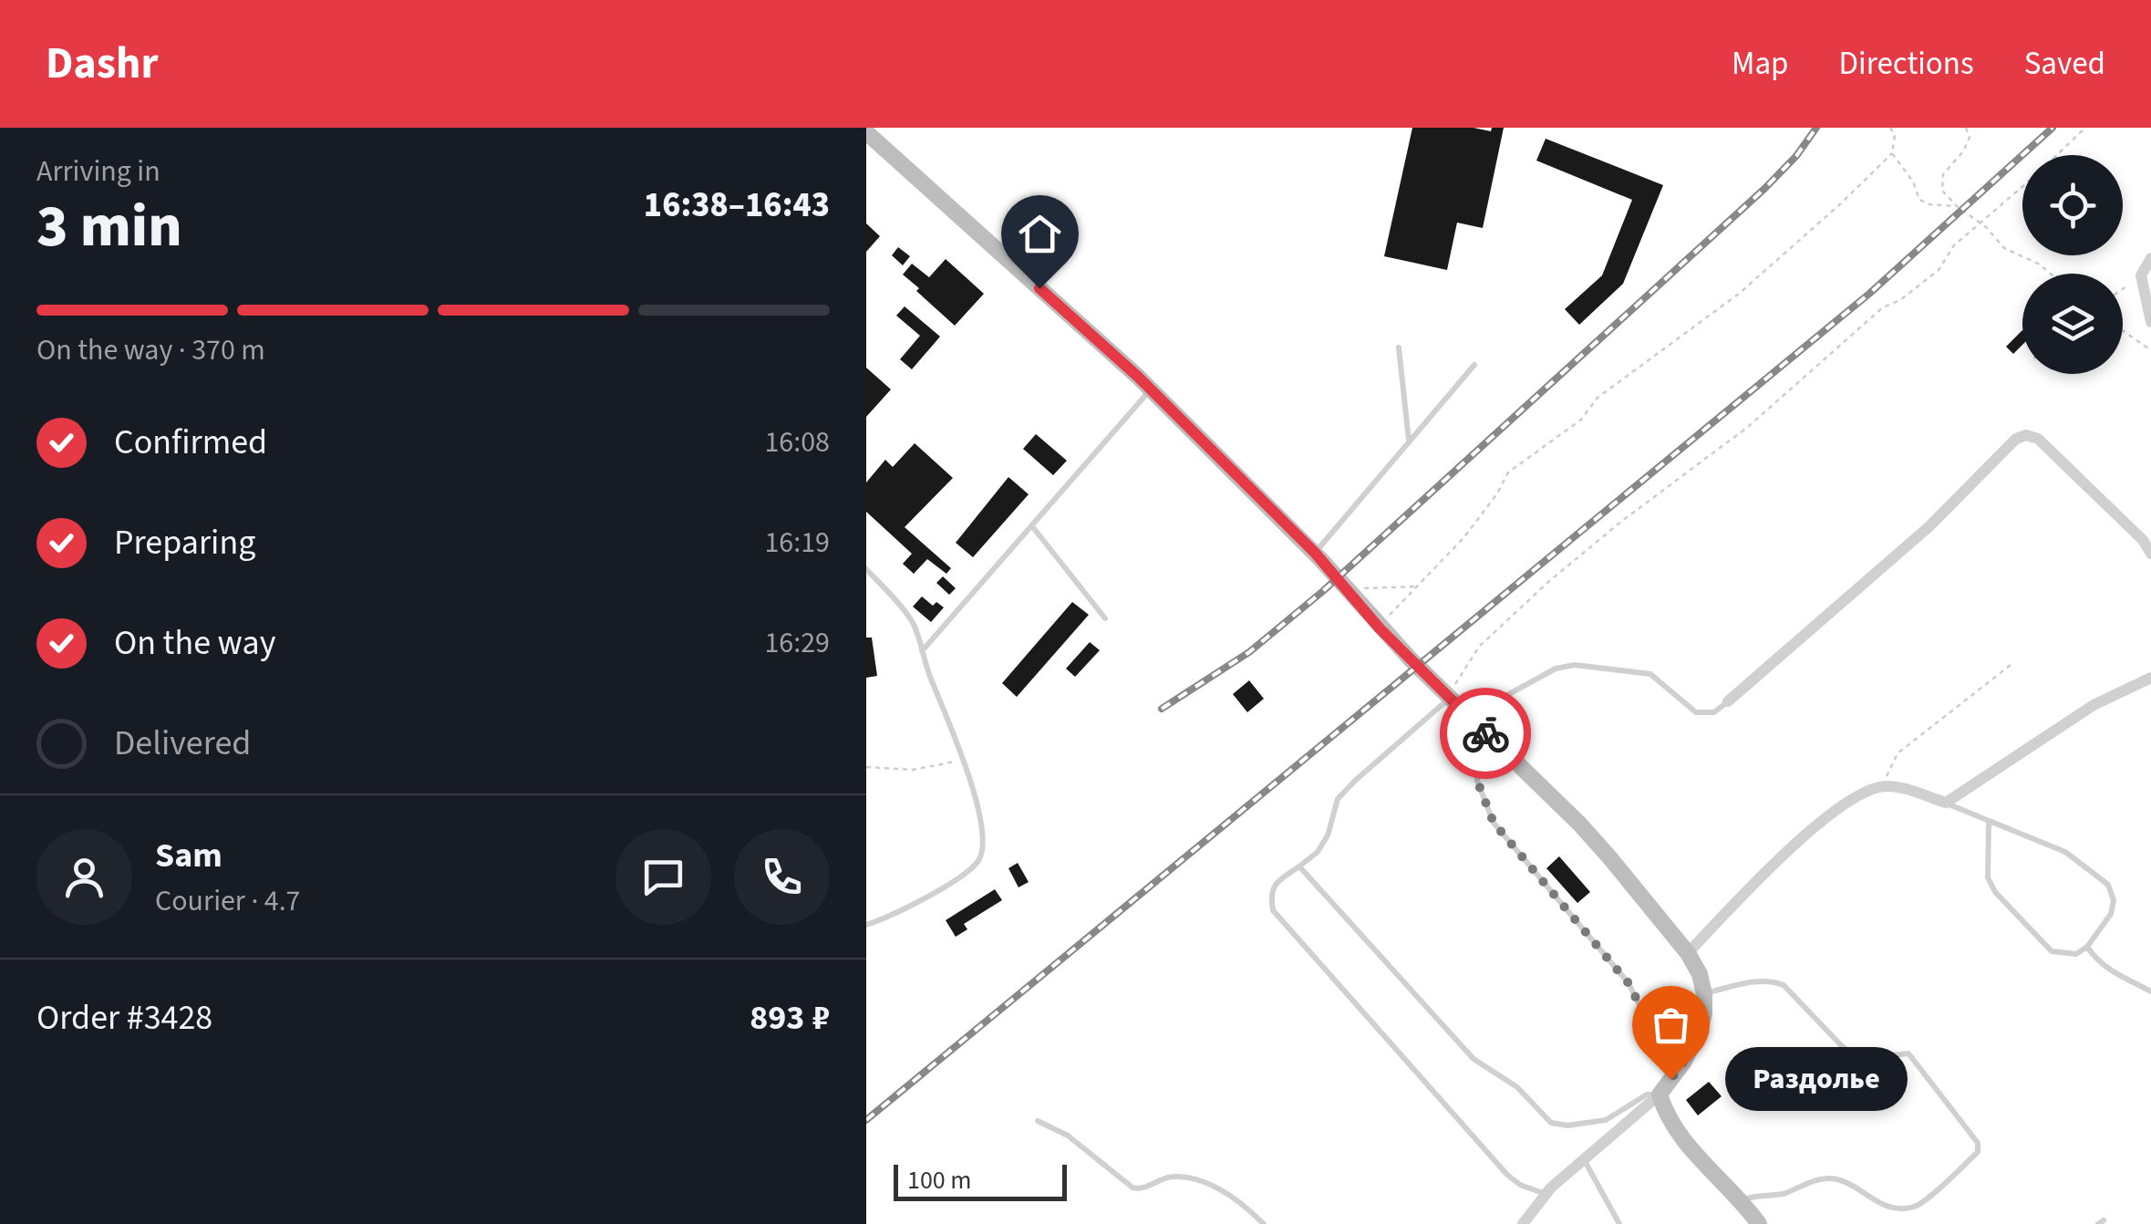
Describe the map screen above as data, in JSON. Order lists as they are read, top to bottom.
{
  "places": ["Раздолье"],
  "scale_bar": "100 m",
  "page": {
    "header": "Dashr",
    "nav": ["Map", "Directions", "Saved"],
    "heading": ["3 min", "Arriving in", "16:38–16:43"],
    "panel": [
      "Sam",
      "Courier · 4.7",
      "Order #3428",
      "893 ₽"
    ],
    "bar": "On the way · 370 m",
    "list": [
      ["Confirmed", "16:08"],
      ["Preparing", "16:19"],
      ["On the way", "16:29"],
      "Delivered"
    ],
    "bubble": "Раздолье",
    "scale": "100 m"
  }
}
